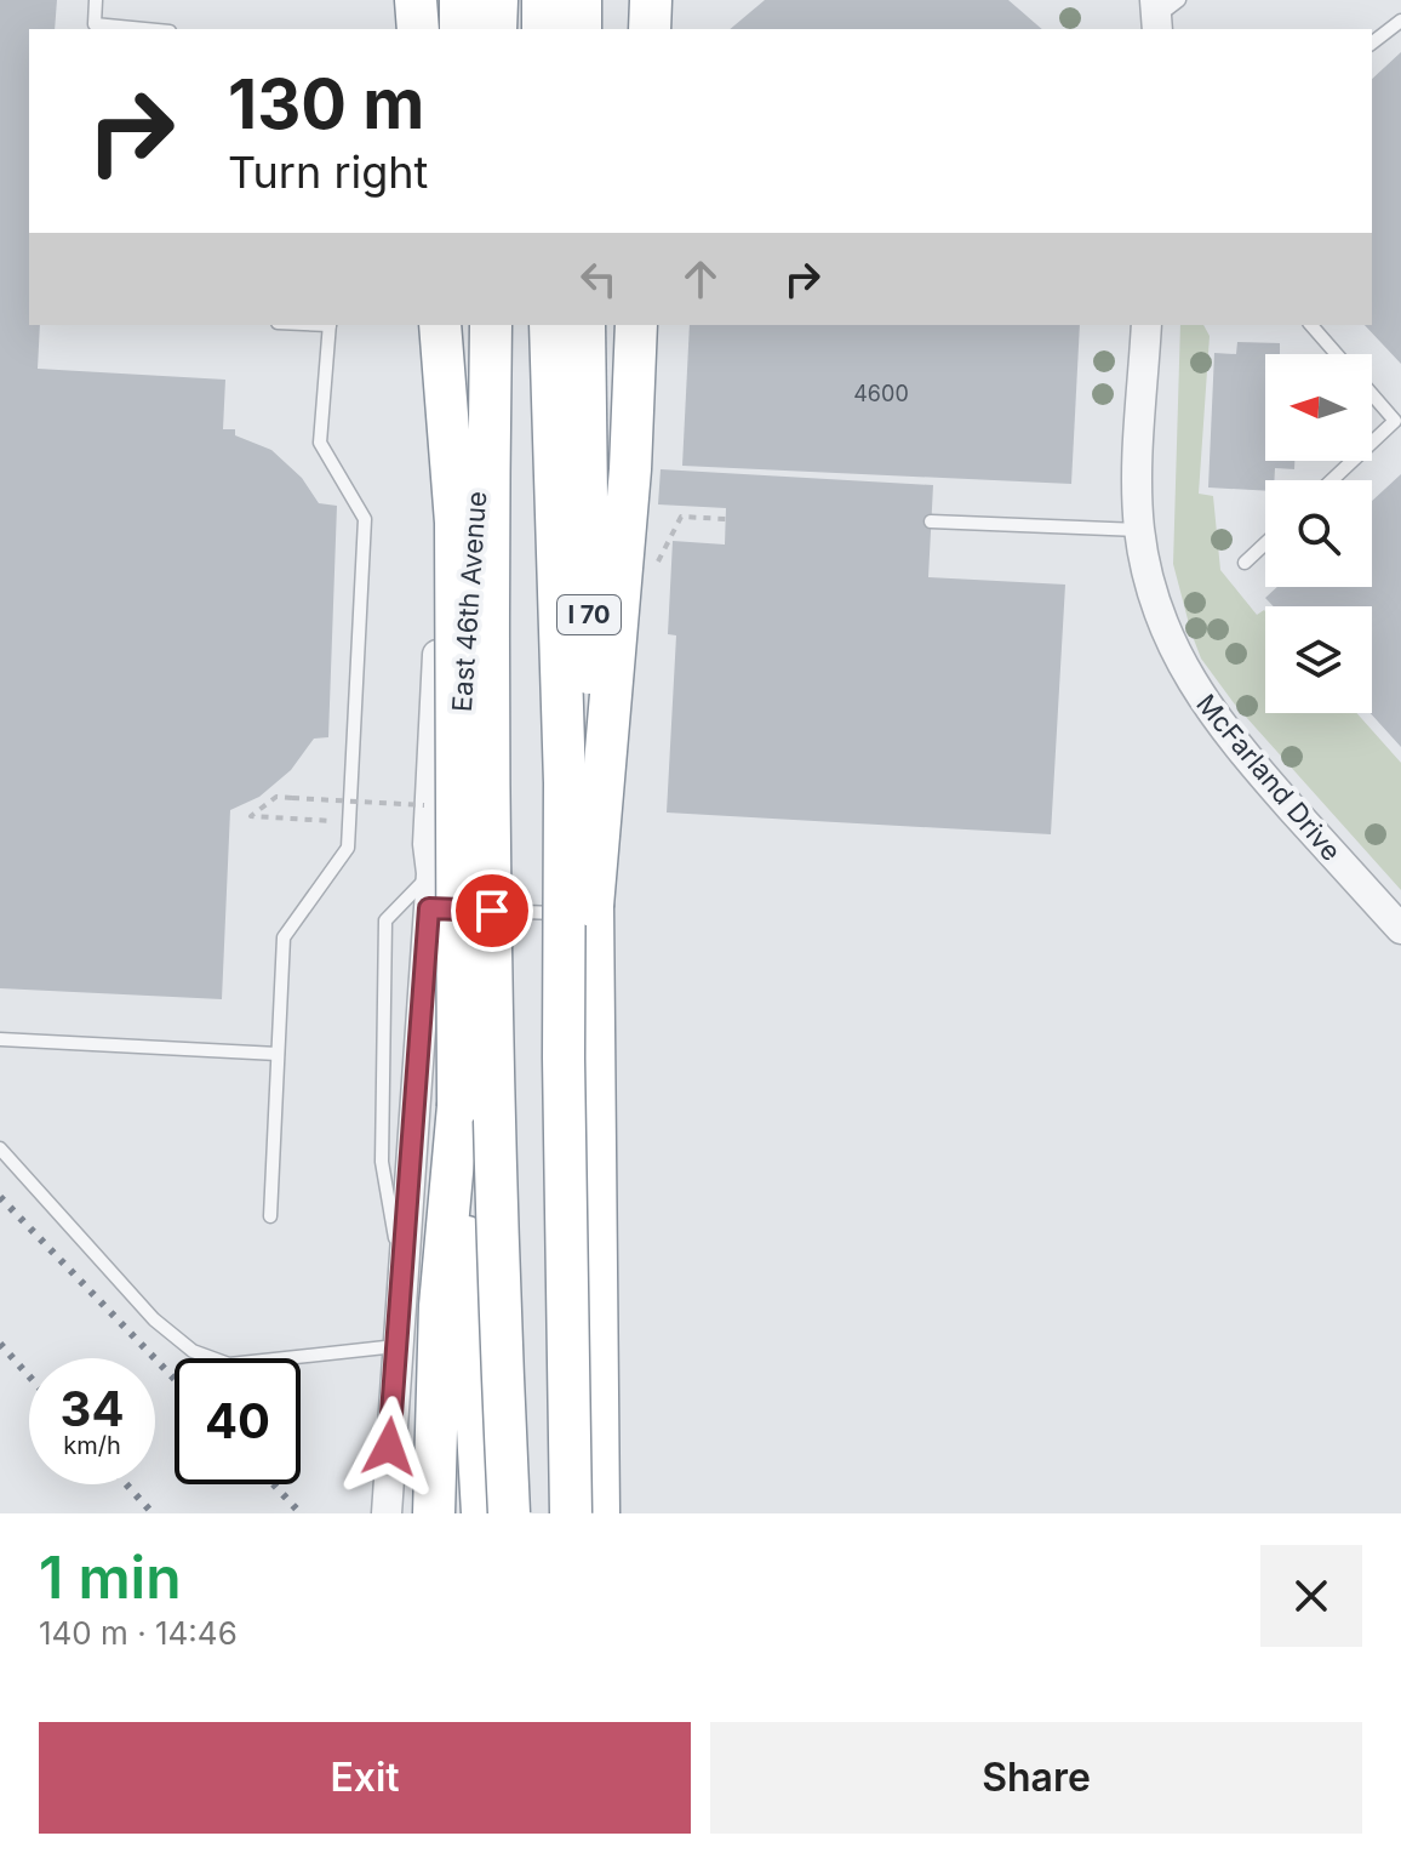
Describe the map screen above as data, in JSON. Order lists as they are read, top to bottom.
{
  "streets": {
    "highway": ["I 70"],
    "street": ["East 46th Avenue", "McFarland Drive"]
  },
  "house_numbers": ["4600"],
  "north": "left",
  "page": {
    "turn": ["130 m", "Turn right"],
    "speed": "34 km/h",
    "limit": "40",
    "heading": ["1 min", "140 m · 14:46"],
    "buttons": ["Exit", "Share"]
  }
}
